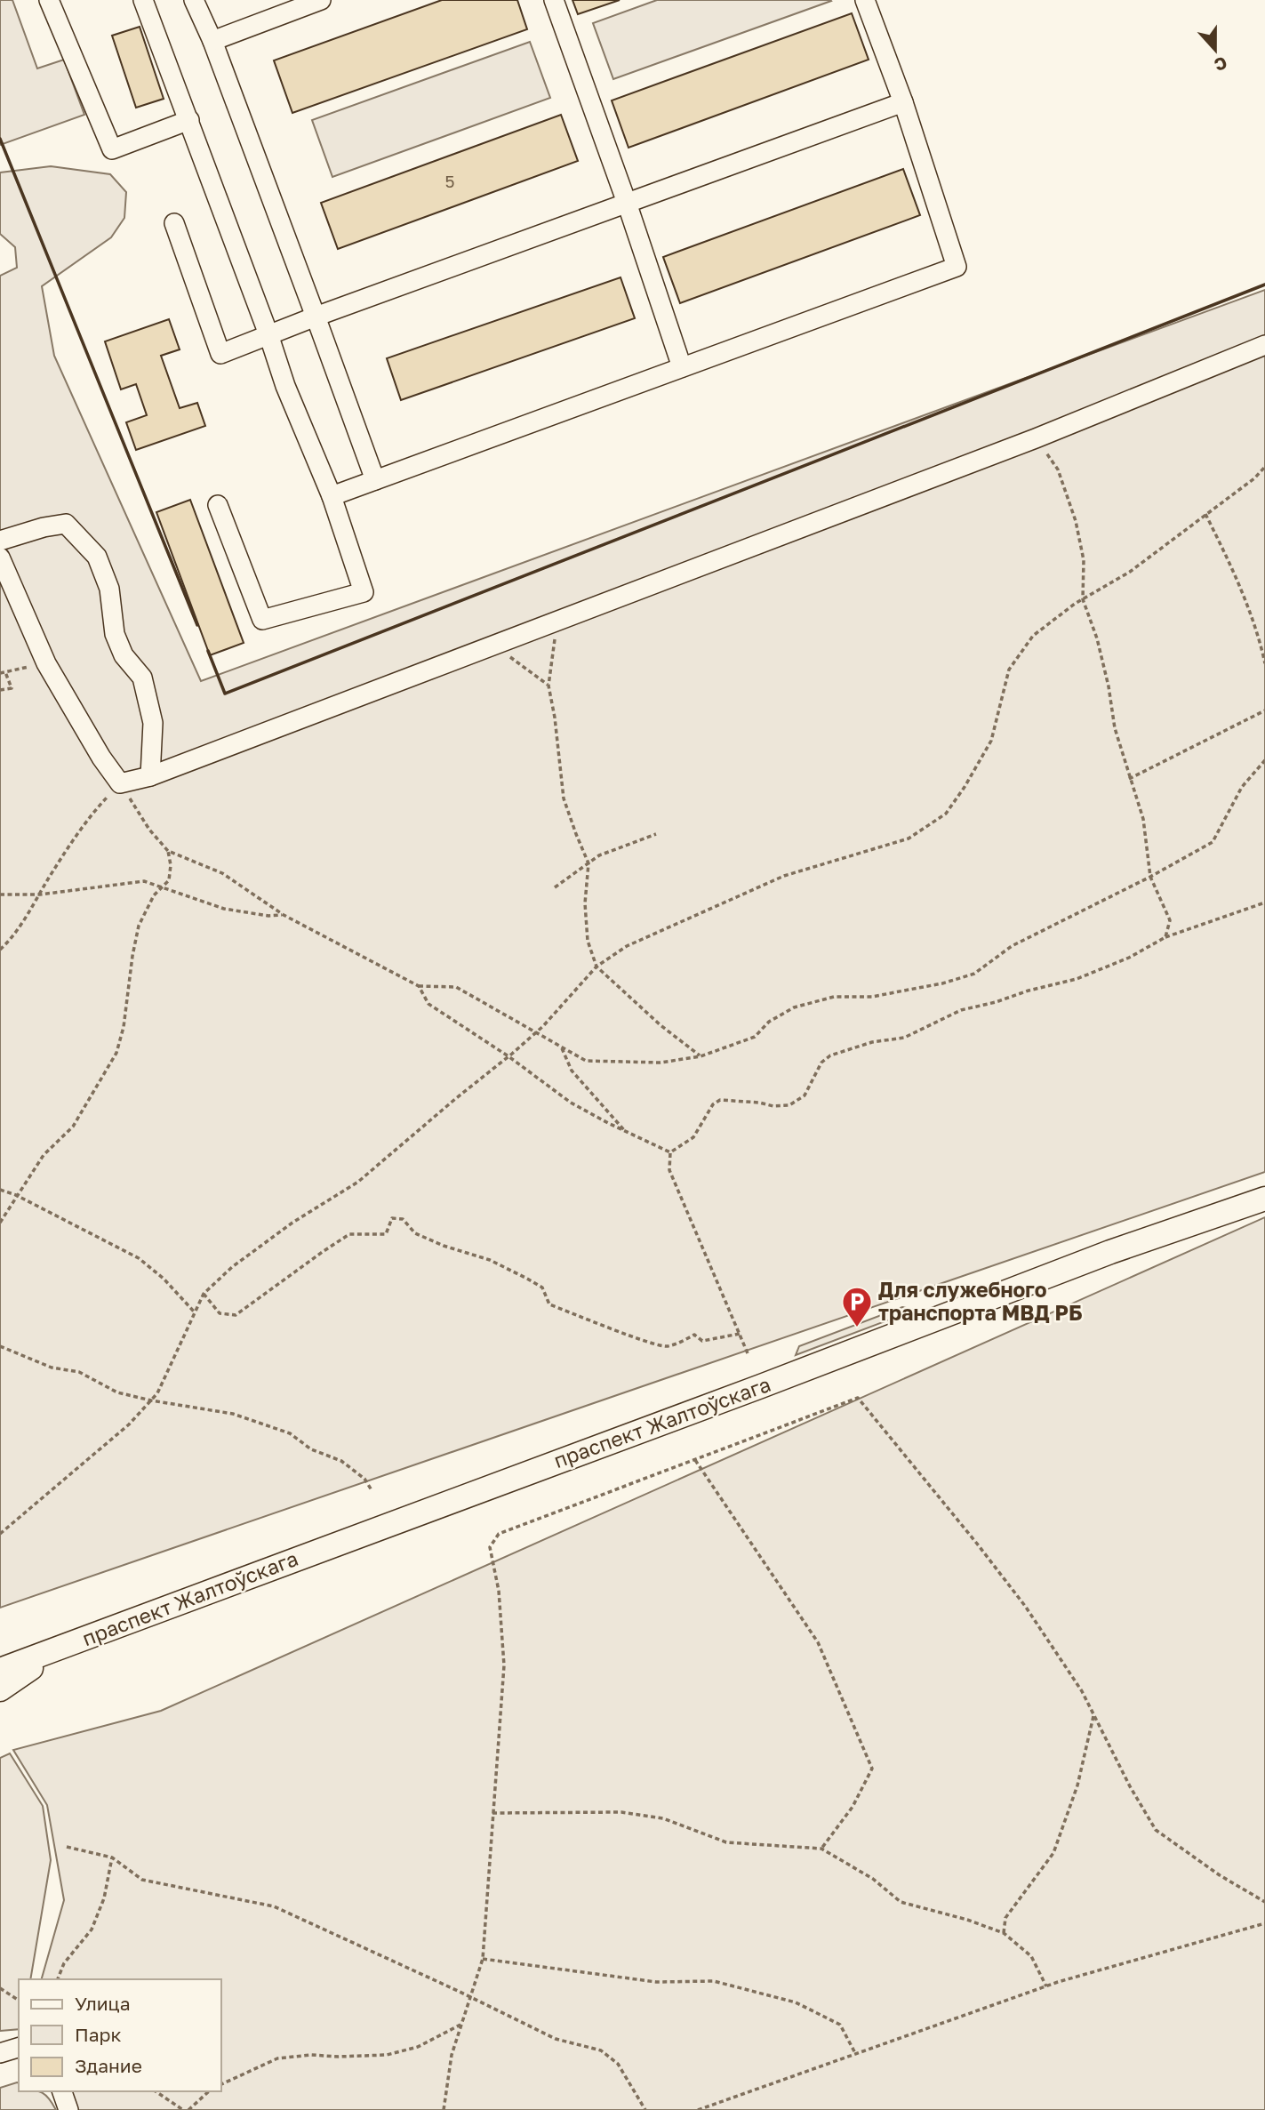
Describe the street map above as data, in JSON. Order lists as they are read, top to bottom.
{
  "streets": {
    "main road": ["праспект Жалтоўскага"]
  },
  "places": {
    "parking": ["Для служебного транспорта МВД РБ"]
  },
  "house_numbers": ["5"],
  "legend": ["Улица", "Парк", "Здание"],
  "north": "bottom"
}
